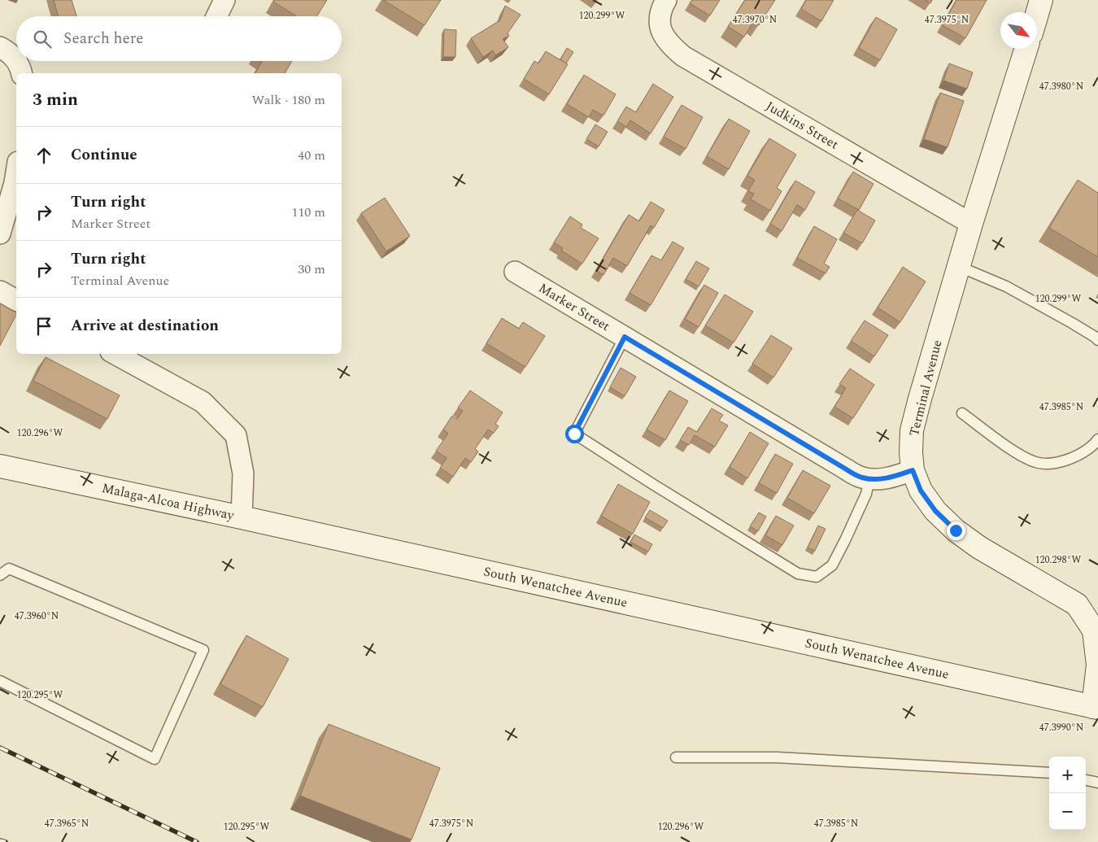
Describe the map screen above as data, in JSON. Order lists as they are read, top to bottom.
{
  "streets": {
    "main road": ["Terminal Avenue", "Malaga-Alcoa Highway", "South Wenatchee Avenue"],
    "street": ["Judkins Street", "Marker Street"]
  },
  "crossings": [
    ["Judkins Street", "Terminal Avenue"],
    ["Marker Street", "Terminal Avenue"],
    ["Terminal Avenue", "South Wenatchee Avenue"],
    ["Malaga-Alcoa Highway", "South Wenatchee Avenue"]
  ],
  "north": "bottom right",
  "page": {
    "search": "Search here",
    "heading": ["3 min", "Walk · 180 m"],
    "list": [
      ["Continue", "40 m"],
      ["Turn right", "Marker Street", "110 m"],
      ["Turn right", "Terminal Avenue", "30 m"],
      "Arrive at destination"
    ],
    "map_buttons": ["+", "−"]
  },
  "coordinates": [
    "120.299°W",
    "47.3970°N",
    "47.3975°N",
    "47.3980°N",
    "47.3985°N",
    "120.296°W",
    "120.298°W",
    "47.3960°N",
    "120.295°W",
    "47.3990°N",
    "47.3965°N"
  ]
}
